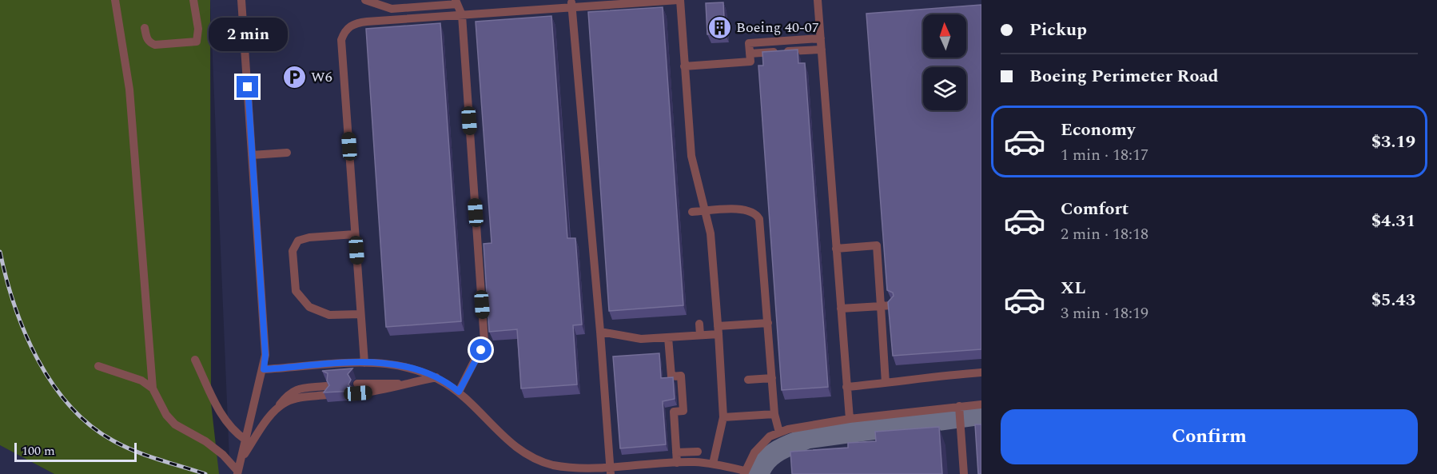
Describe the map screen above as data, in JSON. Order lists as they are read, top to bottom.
{
  "places": {
    "building": ["Boeing 40-07"],
    "parking": ["W6"]
  },
  "scale_bar": "100 m",
  "north": "top",
  "page": {
    "banner": ["Pickup", "Boeing Perimeter Road"],
    "bubble": "2 min",
    "list": [
      {
        "name": "Economy",
        "note": "1 min · 18:17",
        "value": "$3.19"
      },
      {
        "name": "Comfort",
        "note": "2 min · 18:18",
        "value": "$4.31"
      },
      {
        "name": "XL",
        "note": "3 min · 18:19",
        "value": "$5.43"
      }
    ],
    "buttons": "Confirm",
    "scale": "100 m"
  }
}
